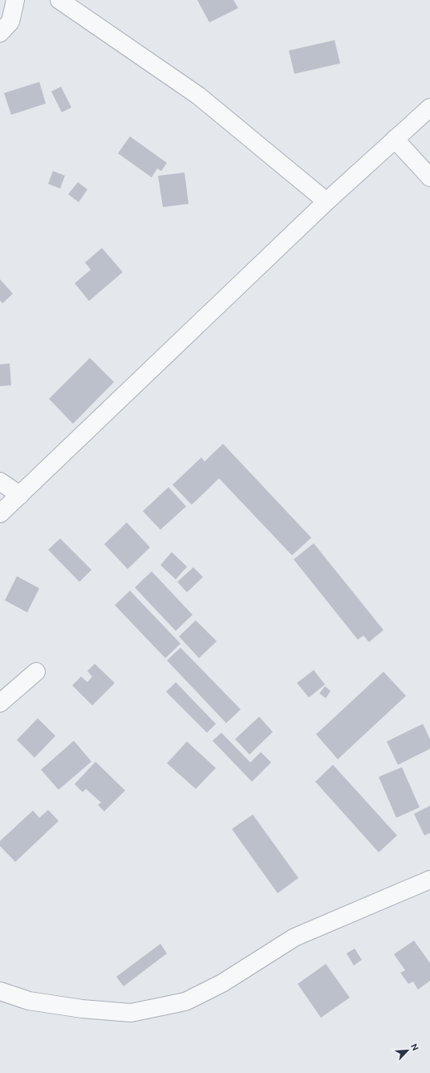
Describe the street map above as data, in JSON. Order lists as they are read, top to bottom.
{
  "north": "top right"
}
